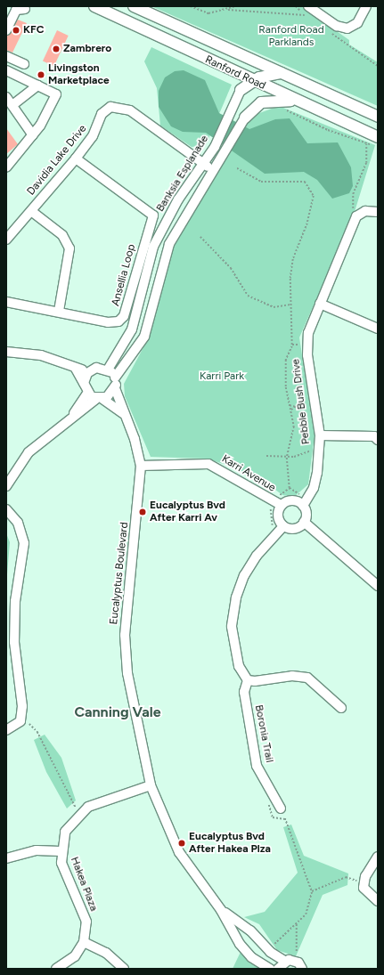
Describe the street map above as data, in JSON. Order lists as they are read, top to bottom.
{
  "streets": {
    "main road": ["Ranford Road"],
    "street": [
      "Davidia Lake Drive",
      "Banksia Esplanade",
      "Ansellia Loop",
      "Pebble Bush Drive",
      "Karri Avenue",
      "Eucalyptus Boulevard",
      "Boronia Trail",
      "Hakea Plaza"
    ]
  },
  "crossings": [
    ["Davidia Lake Drive", "Banksia Esplanade"],
    ["Davidia Lake Drive", "Ansellia Loop"],
    ["Banksia Esplanade", "Eucalyptus Boulevard"],
    ["Pebble Bush Drive", "Karri Avenue"],
    ["Karri Avenue", "Eucalyptus Boulevard"],
    ["Eucalyptus Boulevard", "Hakea Plaza"]
  ],
  "districts": ["Canning Vale"],
  "parks": ["Ranford Road Parklands", "Karri Park"],
  "places": [
    "KFC",
    "Zambrero",
    "Livingston Marketplace",
    "Eucalyptus Bvd After Karri Av",
    "Eucalyptus Bvd After Hakea Plza"
  ]
}
